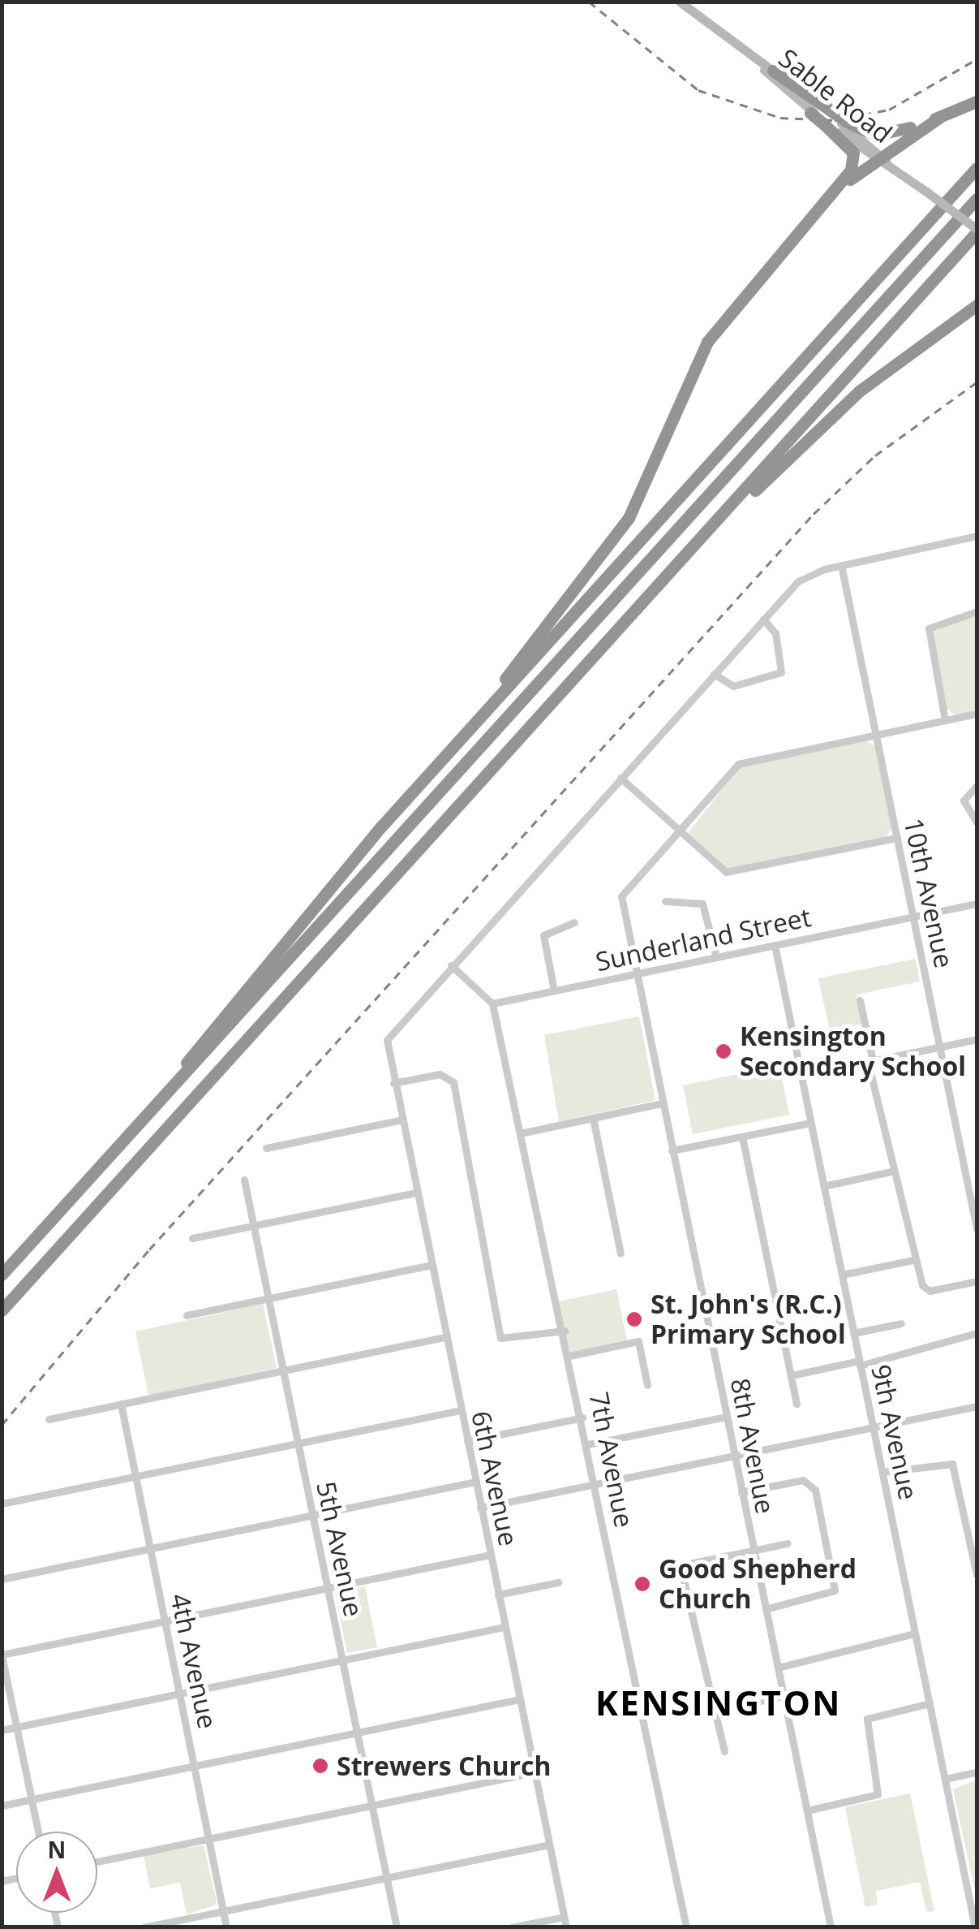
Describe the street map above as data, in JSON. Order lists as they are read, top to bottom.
{
  "streets": {
    "main road": ["Sable Road"],
    "street": [
      "10th Avenue",
      "Sunderland Street",
      "9th Avenue",
      "8th Avenue",
      "7th Avenue",
      "6th Avenue",
      "5th Avenue",
      "4th Avenue"
    ]
  },
  "crossings": [
    ["10th Avenue", "Sunderland Street"],
    ["Sunderland Street", "9th Avenue"],
    ["Sunderland Street", "8th Avenue"],
    ["Sunderland Street", "7th Avenue"]
  ],
  "districts": ["KENSINGTON"],
  "places": [
    "Kensington Secondary School",
    "St. John's (R.C.) Primary School",
    "Good Shepherd Church",
    "Strewers Church"
  ],
  "north": "top"
}
